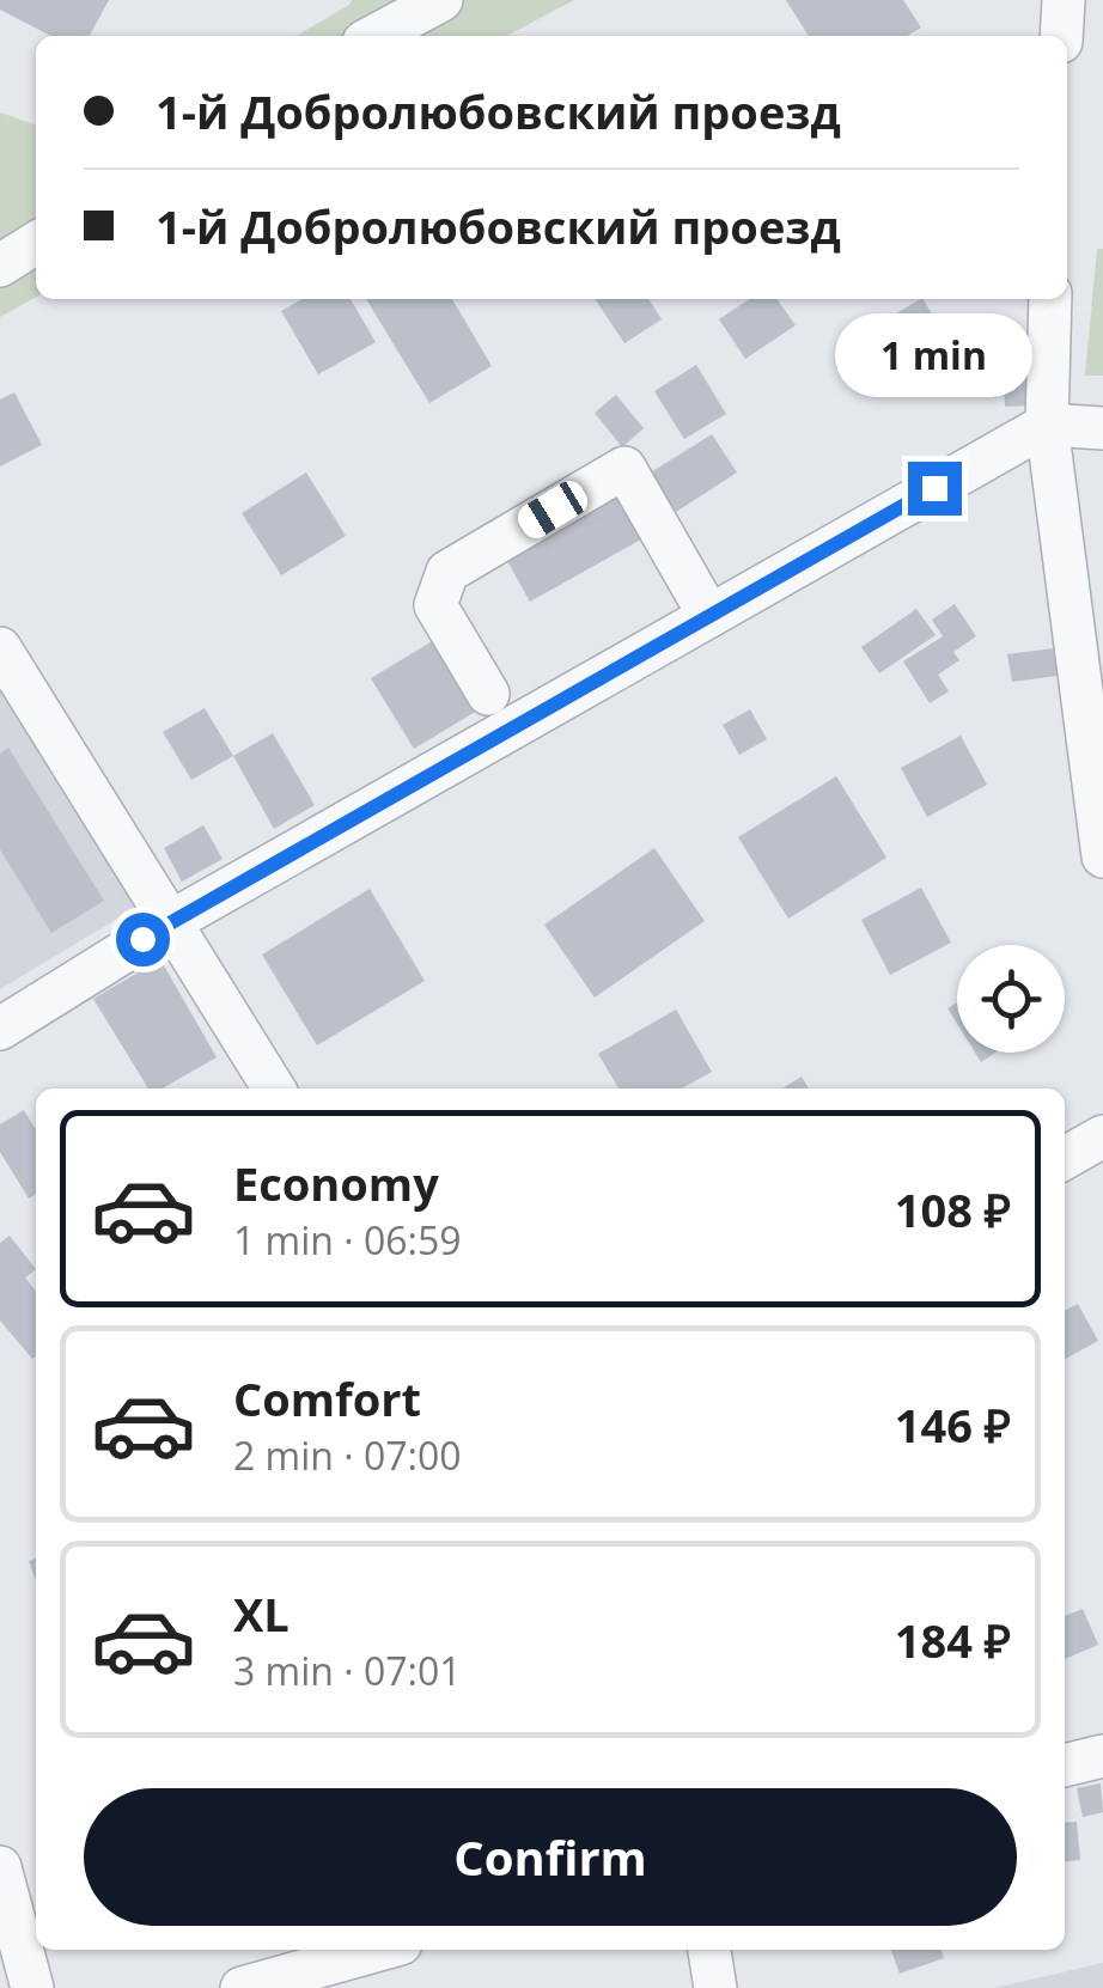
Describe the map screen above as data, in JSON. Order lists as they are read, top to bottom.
{
  "page": {
    "banner": ["1-й Добролюбовский проезд", "1-й Добролюбовский проезд"],
    "bubble": "1 min",
    "list": [
      {
        "name": "Economy",
        "note": "1 min · 06:59",
        "value": "108 ₽"
      },
      {
        "name": "Comfort",
        "note": "2 min · 07:00",
        "value": "146 ₽"
      },
      {
        "name": "XL",
        "note": "3 min · 07:01",
        "value": "184 ₽"
      }
    ],
    "buttons": "Confirm"
  }
}
